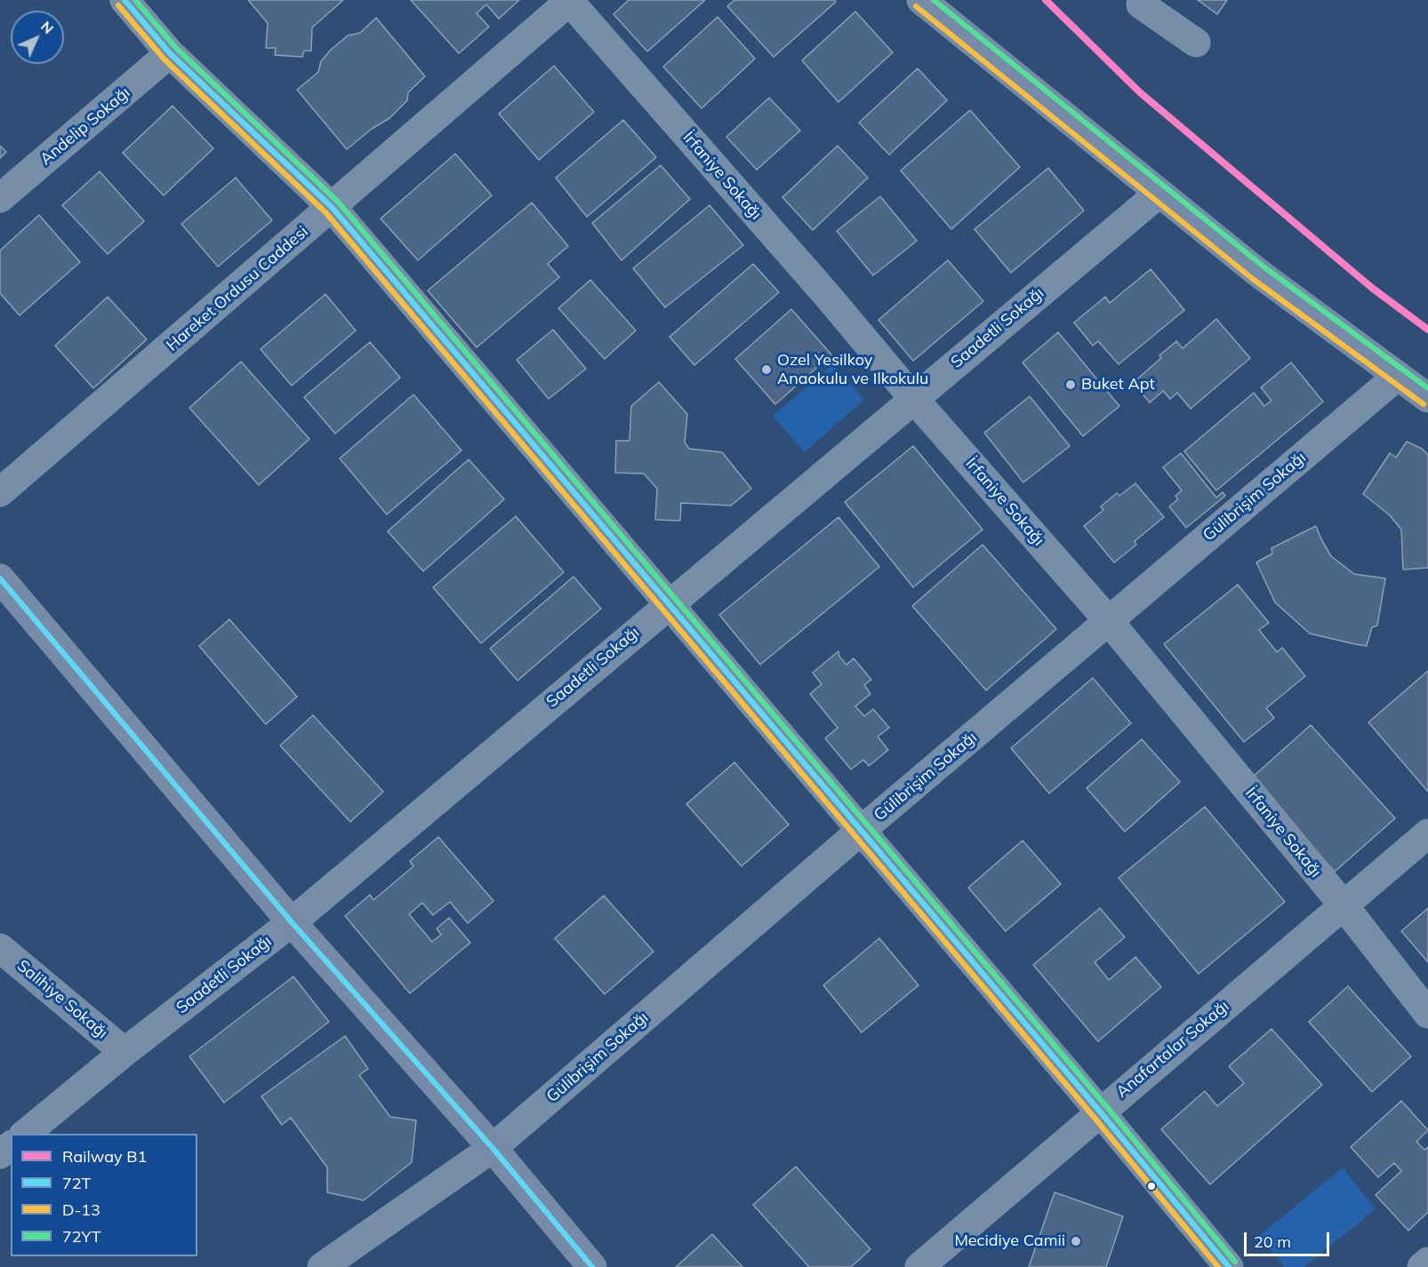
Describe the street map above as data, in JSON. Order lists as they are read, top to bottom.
{
  "streets": {
    "street": [
      "Andelip Sokağı",
      "İrfaniye Sokağı",
      "Hareket Ordusu Caddesi",
      "Saadetli Sokağı",
      "Gülibrişim Sokağı",
      "Salihiye Sokağı",
      "Anafartalar Sokağı"
    ]
  },
  "crossings": [
    ["İrfaniye Sokağı", "Hareket Ordusu Caddesi"],
    ["İrfaniye Sokağı", "Saadetli Sokağı"],
    ["İrfaniye Sokağı", "Gülibrişim Sokağı"],
    ["İrfaniye Sokağı", "Anafartalar Sokağı"],
    ["Saadetli Sokağı", "Salihiye Sokağı"]
  ],
  "places": ["Ozel Yesilkoy Anaokulu ve Ilkokulu", "Buket Apt", "Mecidiye Camii"],
  "lines": [
    "rail line B1",
    "transit line 72T",
    "transit line 72YT",
    "transit line D-13"
  ],
  "legend": [
    "Railway B1",
    "72T",
    "D-13",
    "72YT"
  ],
  "scale_bar": "20 m",
  "north": "top right"
}
